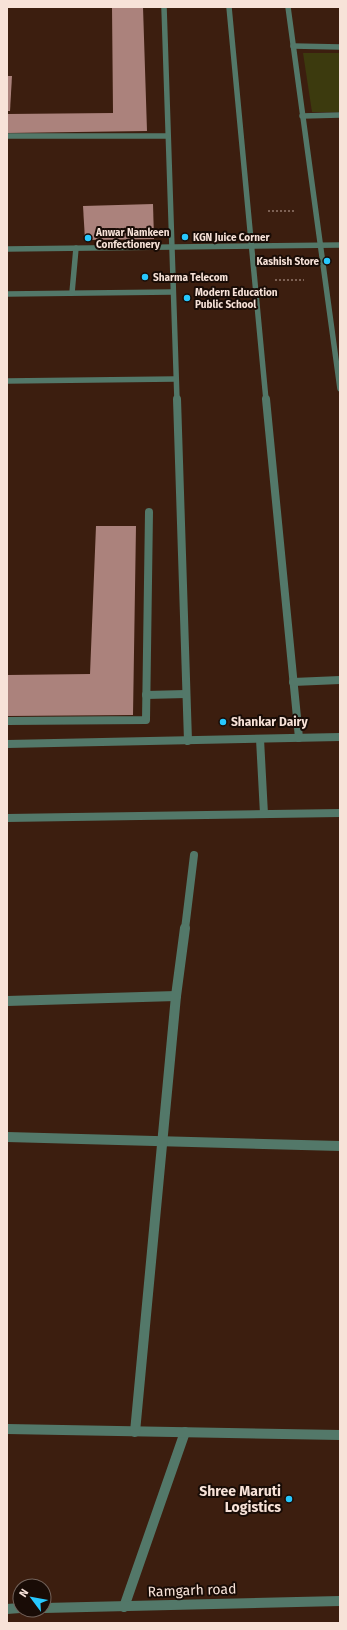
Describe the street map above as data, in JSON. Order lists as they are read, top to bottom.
{
  "streets": {
    "street": ["Ramgarh road"]
  },
  "places": [
    "KGN Juice Corner",
    "Anwar Namkeen Confectionery",
    "Kashish Store",
    "Sharma Telecom",
    "Modern Education Public School",
    "Shankar Dairy",
    "Shree Maruti Logistics"
  ],
  "north": "top left"
}
